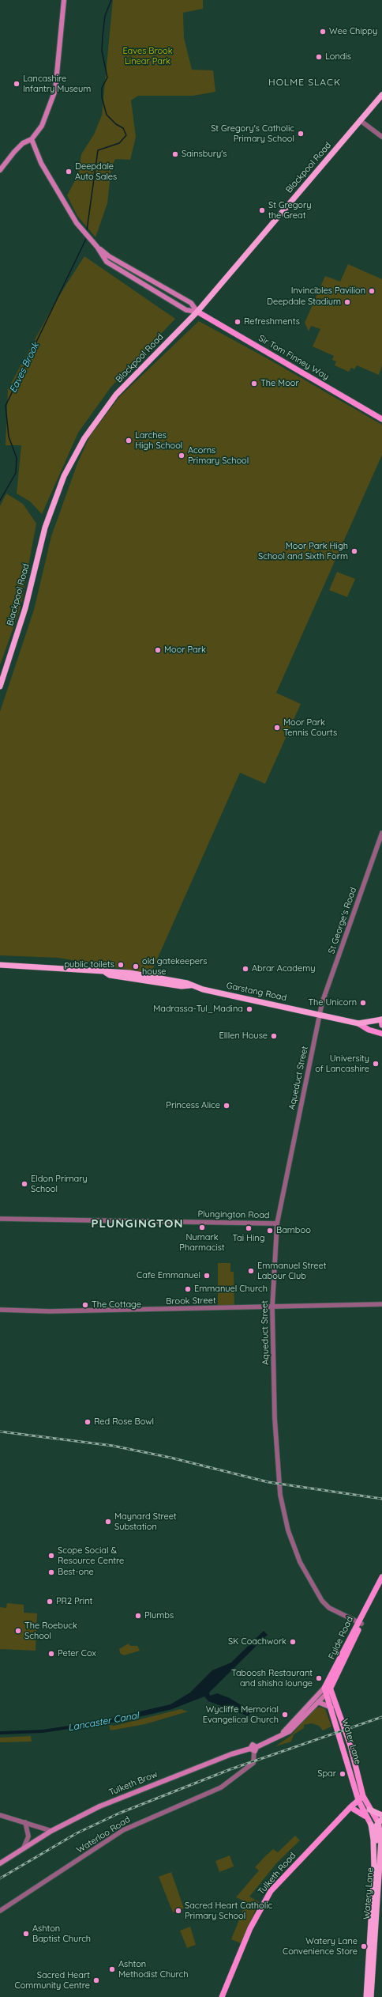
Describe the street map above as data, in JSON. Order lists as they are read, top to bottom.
{
  "streets": {
    "highway": ["Blackpool Road", "Garstang Road", "Watery Lane"],
    "main road": [
      "Sir Tom Finney Way",
      "Fylde Road",
      "Water Lane",
      "Tulketh Brow",
      "Tulketh Road"
    ],
    "street": [
      "St George's Road",
      "Aqueduct Street",
      "Plungington Road",
      "Brook Street",
      "Waterloo Road"
    ]
  },
  "crossings": [
    ["Blackpool Road", "Sir Tom Finney Way"],
    ["St George's Road", "Garstang Road"],
    ["St George's Road", "Aqueduct Street"],
    ["Garstang Road", "Aqueduct Street"],
    ["Aqueduct Street", "Plungington Road"],
    ["Aqueduct Street", "Brook Street"],
    ["Aqueduct Street", "Fylde Road"],
    ["Fylde Road", "Water Lane"],
    ["Fylde Road", "Tulketh Brow"],
    ["Water Lane", "Tulketh Brow"],
    ["Water Lane", "Tulketh Road"],
    ["Water Lane", "Watery Lane"],
    ["Tulketh Brow", "Waterloo Road"],
    ["Tulketh Road", "Watery Lane"]
  ],
  "districts": ["HOLME SLACK", "PLUNGINGTON"],
  "water": ["Eaves Brook", "Lancaster Canal"],
  "parks": ["Eaves Brook Linear Park"],
  "places": [
    "Wee Chippy",
    "Londis",
    "Lancashire Infantry Museum",
    "St Gregory's Catholic Primary School",
    "Sainsbury's",
    "Deepdale Auto Sales",
    "St Gregory the Great",
    "Invincibles Pavilion",
    "Deepdale Stadium",
    "Refreshments",
    "The Moor",
    "Larches High School",
    "Acorns Primary School",
    "Moor Park High School and Sixth Form",
    "Moor Park",
    "Moor Park Tennis Courts",
    "public toilets",
    "old gatekeepers house",
    "Abrar Academy",
    "The Unicorn",
    "Madrassa-Tul_Madina",
    "Elllen House",
    "University of Lancashire",
    "Princess Alice",
    "Eldon Primary School",
    "Numark Pharmacist",
    "Tai Hing",
    "Bamboo",
    "Emmanuel Street Labour Club",
    "Cafe Emmanuel",
    "Emmanuel Church",
    "The Cottage",
    "Red Rose Bowl",
    "Maynard Street Substation",
    "Scope Social & Resource Centre",
    "Best-one",
    "PR2 Print",
    "Plumbs",
    "The Roebuck School",
    "SK Coachwork",
    "Peter Cox",
    "Taboosh Restaurant and shisha lounge",
    "Wycliffe Memorial Evangelical Church",
    "Spar",
    "Sacred Heart Catholic Primary School",
    "Ashton Baptist Church",
    "Watery Lane Convenience Store",
    "Ashton Methodist Church",
    "Sacred Heart Community Centre"
  ]
}
